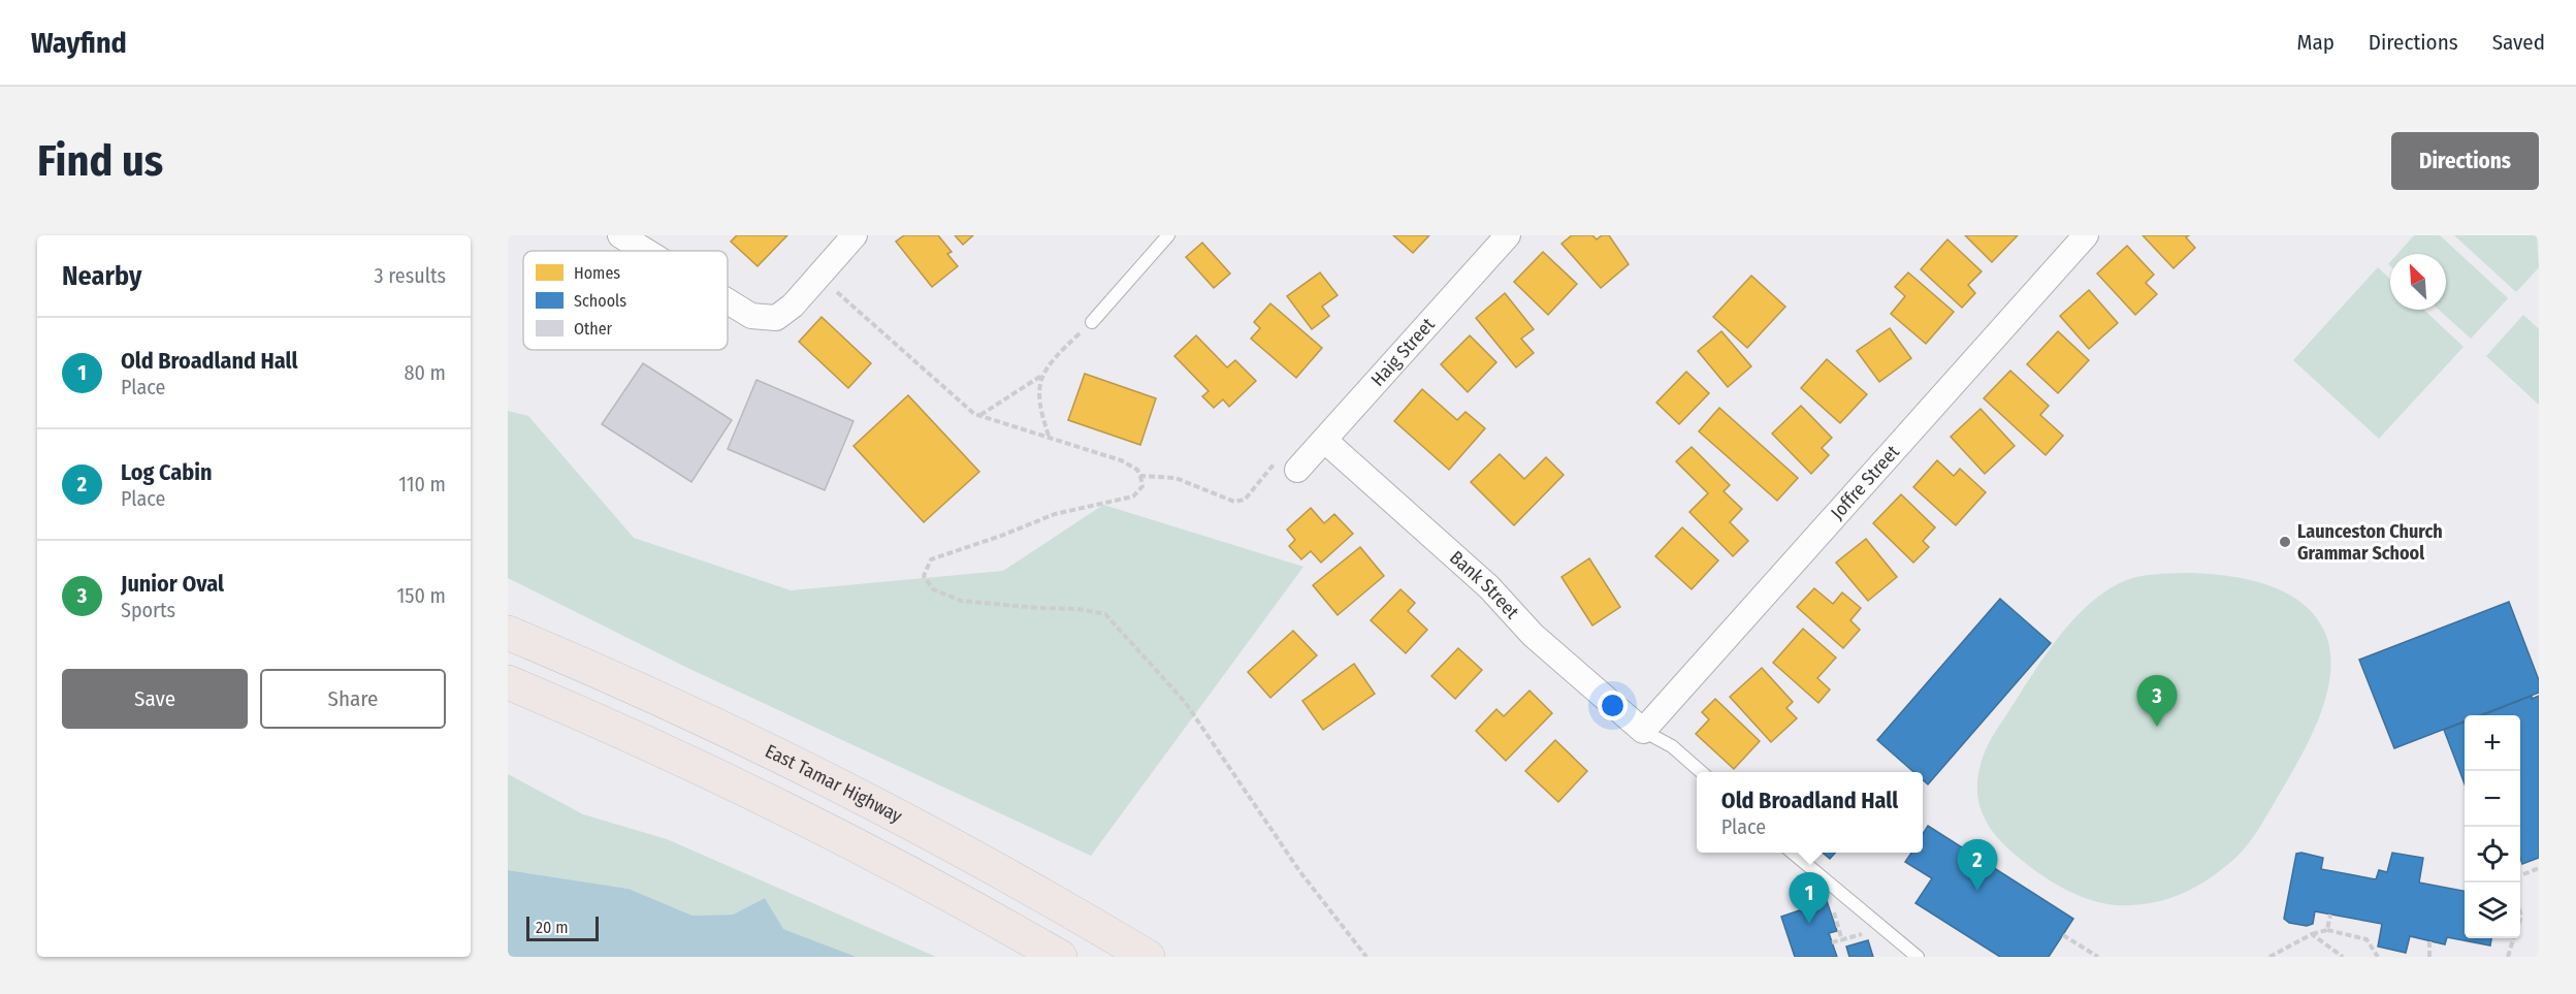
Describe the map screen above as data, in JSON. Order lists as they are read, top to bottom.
{
  "streets": {
    "highway": ["East Tamar Highway"],
    "street": ["Haig Street", "Joffre Street", "Bank Street"]
  },
  "crossings": [
    ["Haig Street", "Bank Street"],
    ["Joffre Street", "Bank Street"]
  ],
  "places": ["Launceston Church Grammar School"],
  "legend": ["Homes", "Schools", "Other"],
  "scale_bar": "20 m",
  "north": "top left",
  "page": {
    "header": "Wayfind",
    "nav": ["Map", "Directions", "Saved"],
    "buttons": [
      "Directions",
      ["Save", "Share"]
    ],
    "title": "Find us",
    "heading": ["Nearby", "3 results"],
    "list": [
      {
        "mark": "1",
        "name": "Old Broadland Hall",
        "note": "Place",
        "value": "80 m"
      },
      {
        "mark": "2",
        "name": "Log Cabin",
        "note": "Place",
        "value": "110 m"
      },
      {
        "mark": "3",
        "name": "Junior Oval",
        "note": "Sports",
        "value": "150 m"
      }
    ],
    "pins": ["3", "2", "1"],
    "map_buttons": ["+", "−"],
    "popup": ["Old Broadland Hall", "Place"],
    "scale": "20 m"
  }
}
